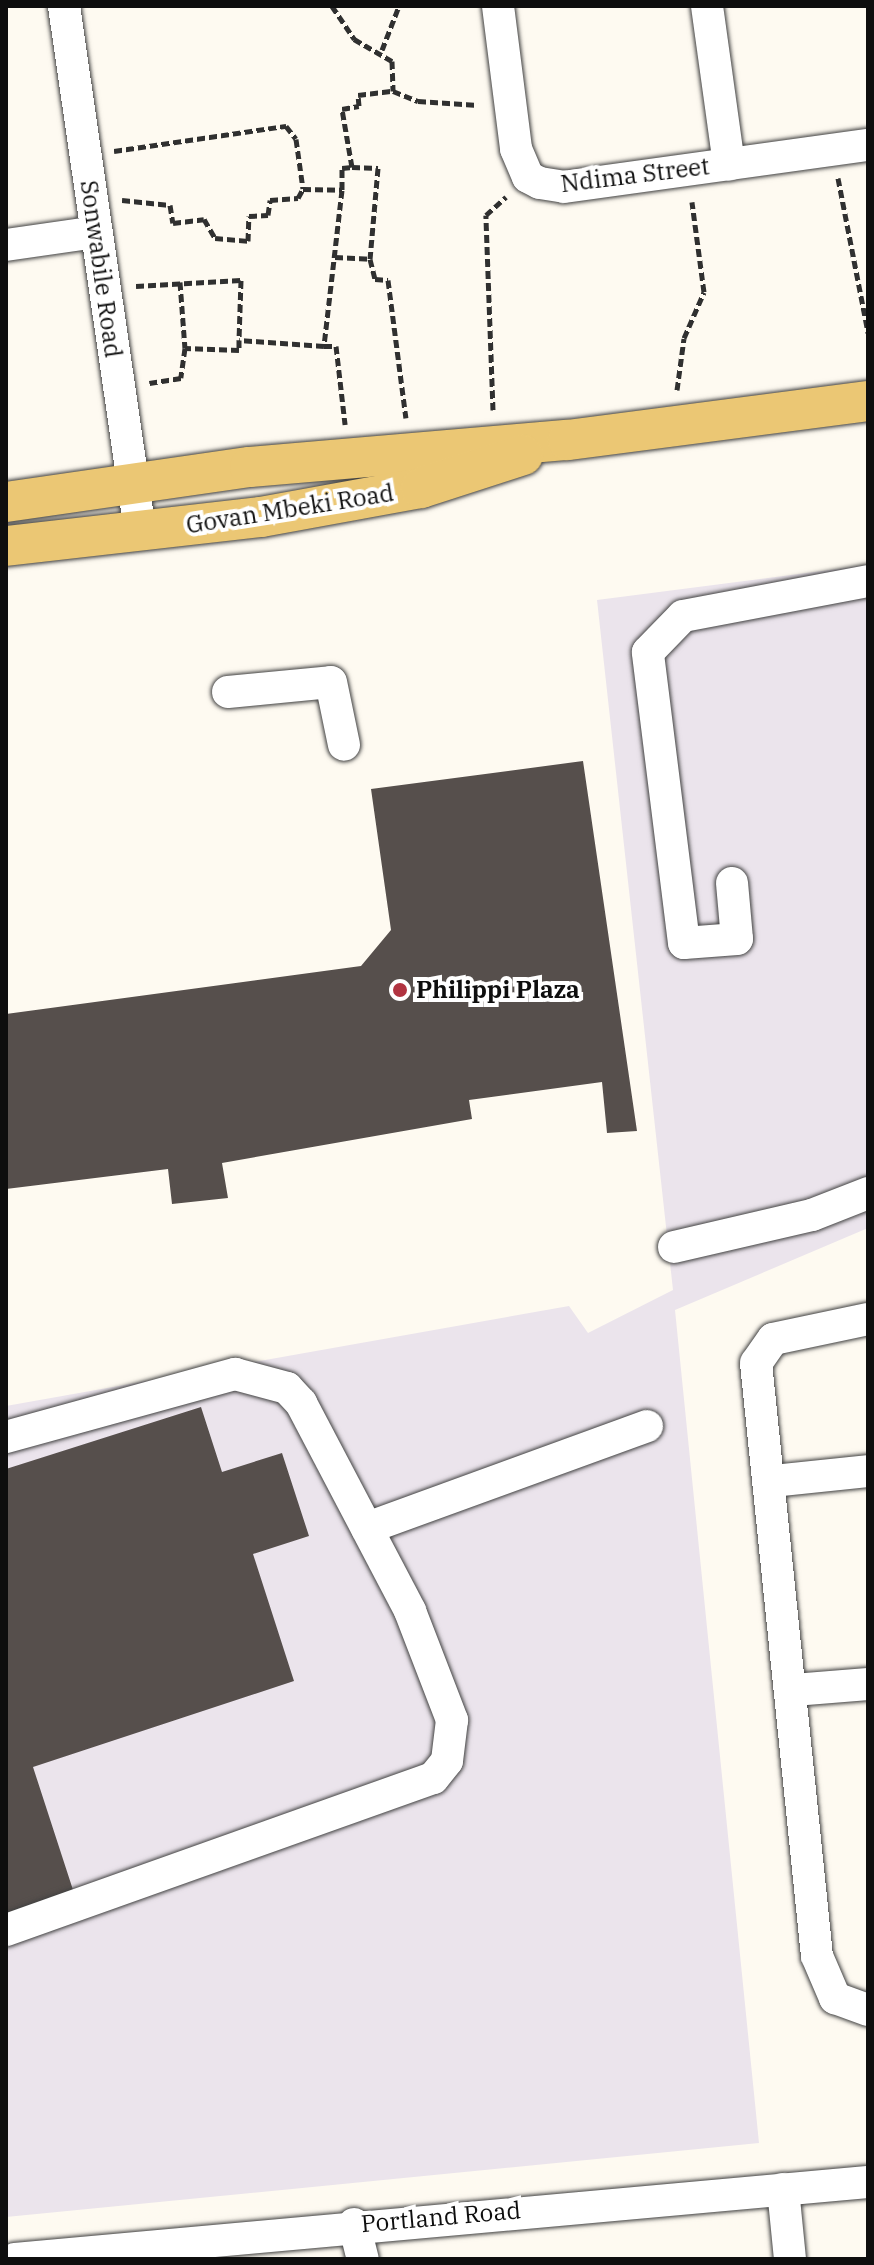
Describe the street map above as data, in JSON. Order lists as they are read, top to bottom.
{
  "streets": {
    "main road": ["Govan Mbeki Road"],
    "street": ["Ndima Street", "Sonwabile Road", "Portland Road"]
  },
  "crossings": [
    ["Sonwabile Road", "Govan Mbeki Road"]
  ],
  "places": ["Philippi Plaza"]
}
